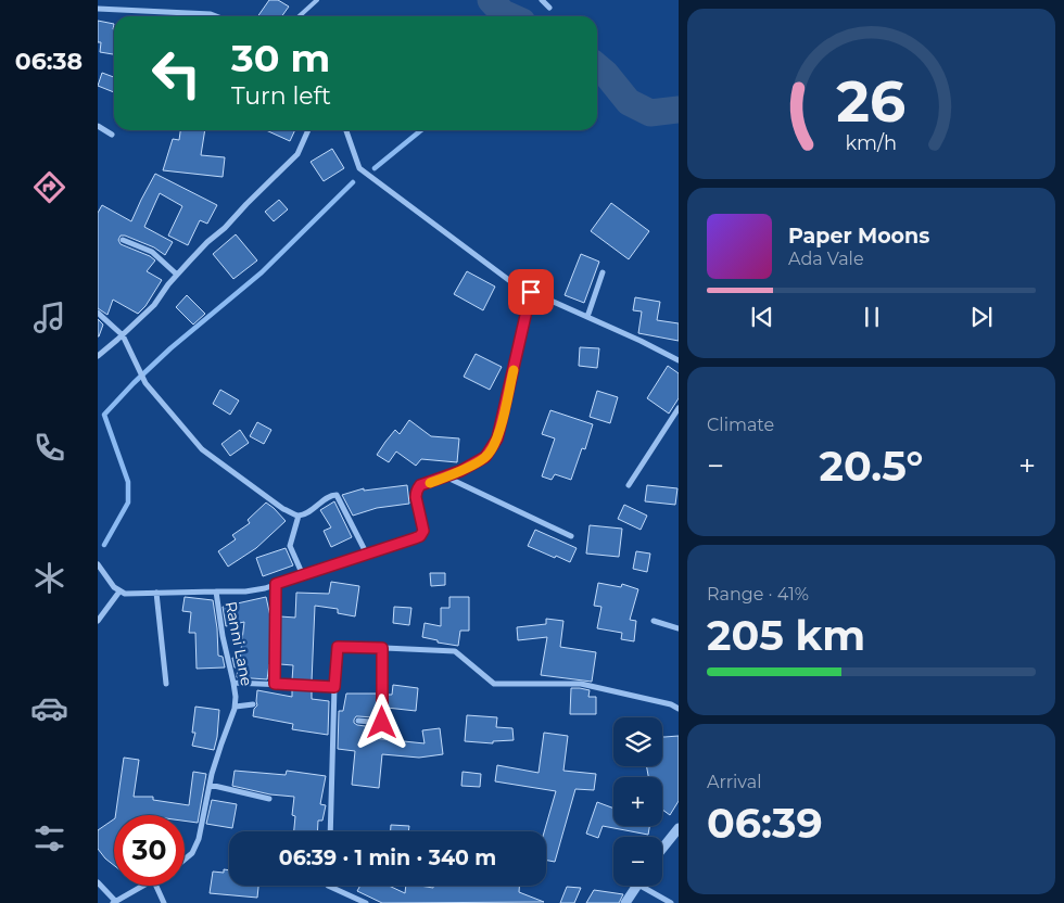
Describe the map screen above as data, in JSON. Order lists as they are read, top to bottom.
{
  "streets": {
    "street": ["Ranni Lane"]
  },
  "page": {
    "tabs": "06:38",
    "turn": ["30 m", "Turn left"],
    "song": ["Paper Moons", "Ada Vale"],
    "tile": [
      "Climate",
      ["Range · 41%", "205 km"],
      ["Arrival", "06:39"]
    ],
    "heat": ["−", "20.5°", "+"],
    "map_buttons": ["+", "−"],
    "limit": "30",
    "trip": "06:39 · 1 min · 340 m",
    "gauge": ["26", "km/h"]
  }
}
